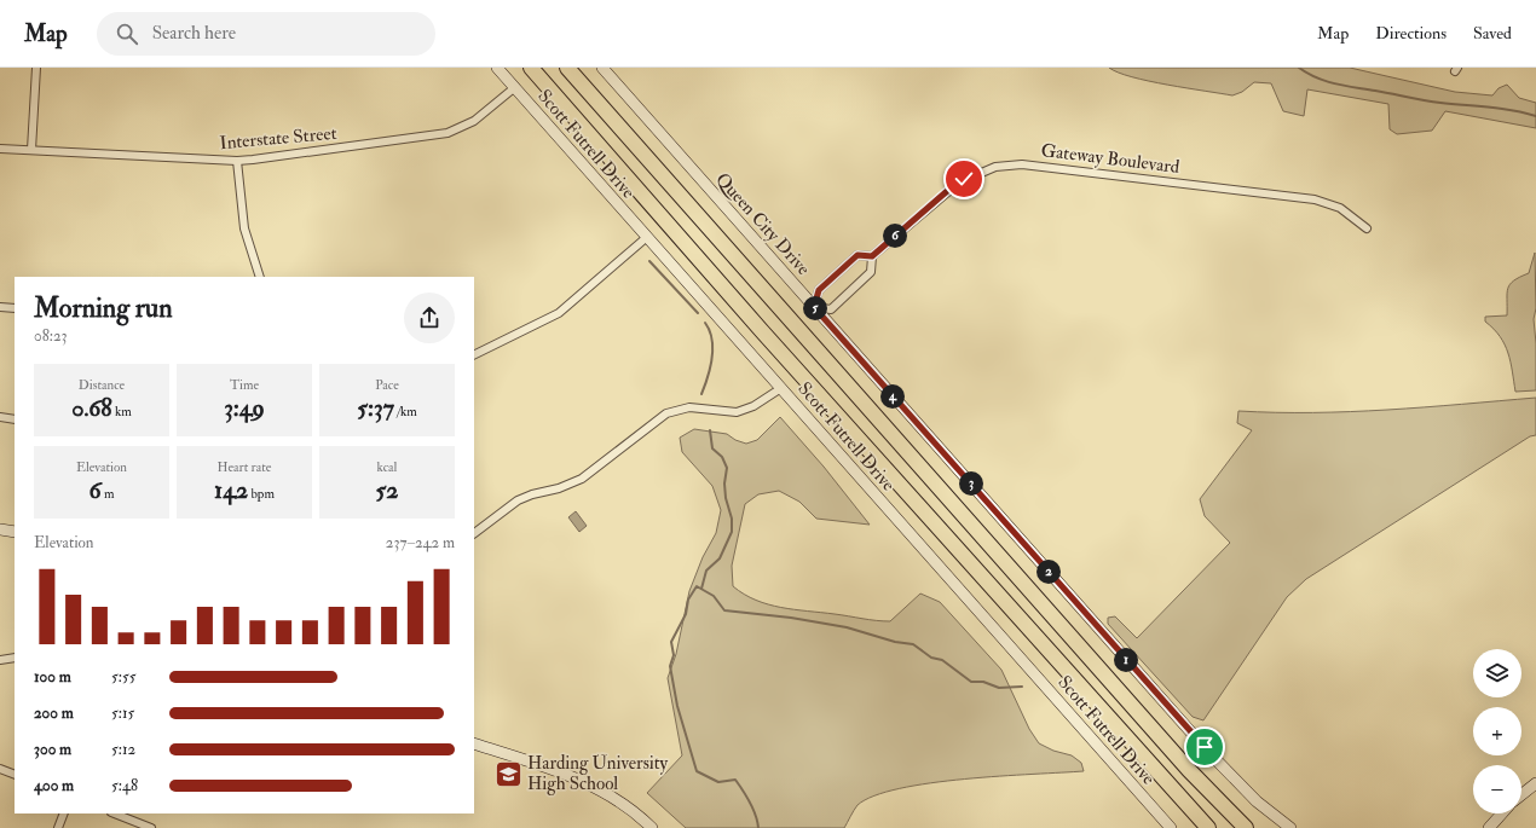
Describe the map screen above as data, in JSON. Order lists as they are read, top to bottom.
{
  "streets": {
    "street": [
      "Interstate Street",
      "Scott Futrell Drive",
      "Gateway Boulevard",
      "Queen City Drive"
    ]
  },
  "crossings": [
    ["Interstate Street", "Scott Futrell Drive"],
    ["Gateway Boulevard", "Queen City Drive"]
  ],
  "places": {
    "school or university": ["Harding University High School"]
  },
  "page": {
    "header": "Map",
    "search": "Search here",
    "nav": ["Map", "Directions", "Saved"],
    "pins": [
      "6",
      "5",
      "4",
      "3",
      "2",
      "1"
    ],
    "heading": ["Morning run", "08:23"],
    "stats": [
      ["Distance", "0.68 km"],
      ["Time", "3:49"],
      ["Pace", "5:37 /km"],
      ["Elevation", "6 m"],
      ["Heart rate", "142 bpm"],
      ["kcal", "52"]
    ],
    "chart": ["Elevation", "237–242 m"],
    "map_buttons": ["+", "−"],
    "list": [
      {
        "name": "100 m",
        "note": "5:55"
      },
      {
        "name": "200 m",
        "note": "5:15"
      },
      {
        "name": "300 m",
        "note": "5:12"
      },
      {
        "name": "400 m",
        "note": "5:48"
      }
    ]
  }
}
